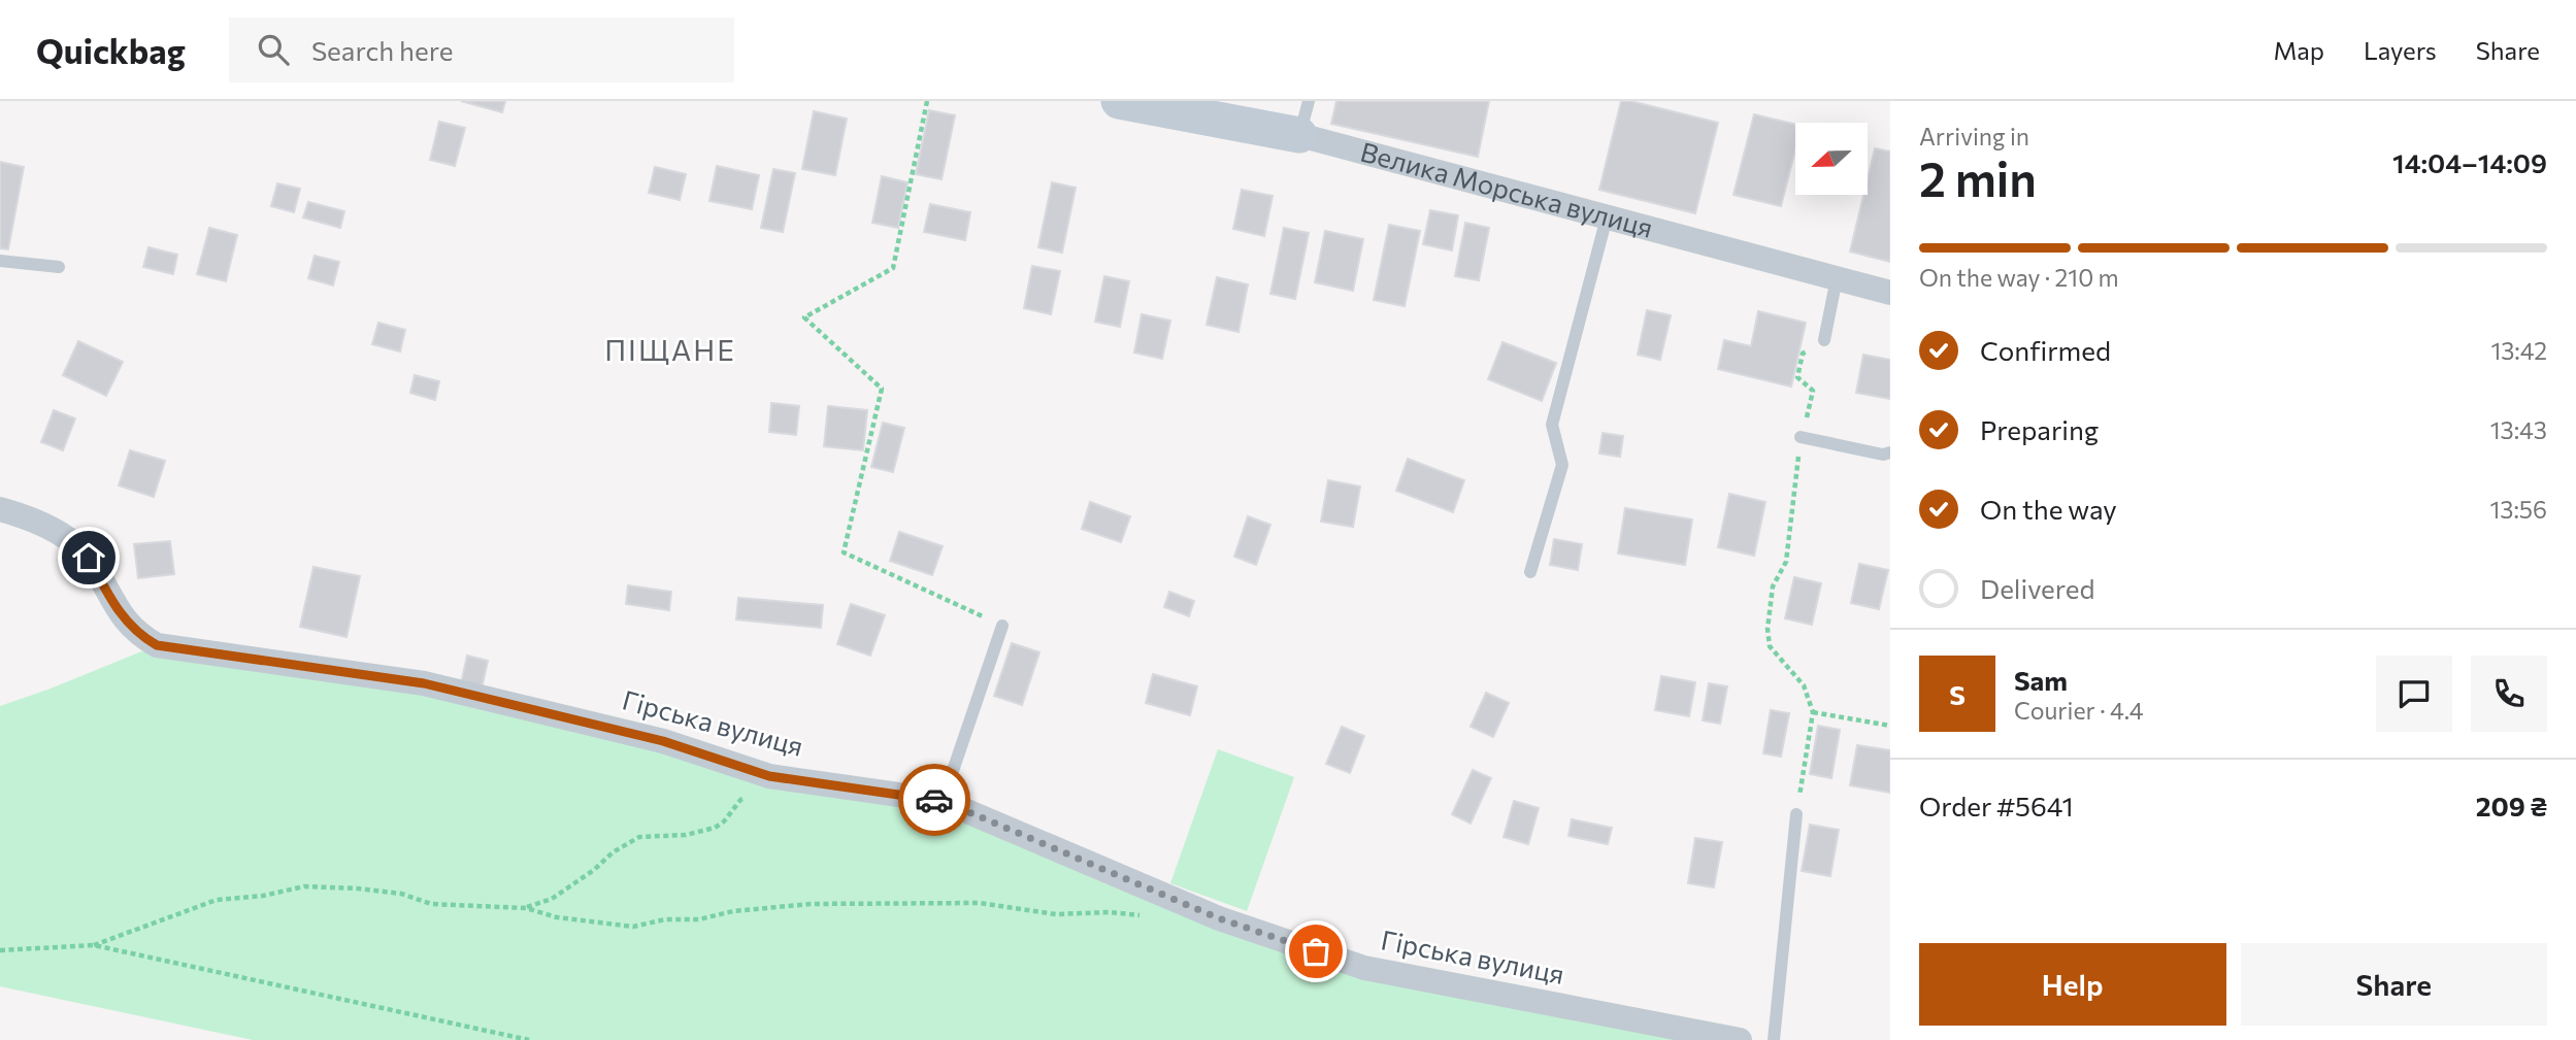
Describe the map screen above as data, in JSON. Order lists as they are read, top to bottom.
{
  "streets": {
    "street": ["Велика Морська вулиця", "Гірська вулиця"]
  },
  "districts": ["ПІЩАНЕ"],
  "north": "left",
  "page": {
    "header": "Quickbag",
    "search": "Search here",
    "nav": ["Map", "Layers", "Share"],
    "heading": ["2 min", "Arriving in", "14:04–14:09"],
    "panel": [
      "Sam",
      "Courier · 4.4",
      "Order #5641",
      "209 ₴"
    ],
    "bar": "On the way · 210 m",
    "list": [
      ["Confirmed", "13:42"],
      ["Preparing", "13:43"],
      ["On the way", "13:56"],
      "Delivered"
    ],
    "round": "S",
    "buttons": ["Help", "Share"]
  }
}
